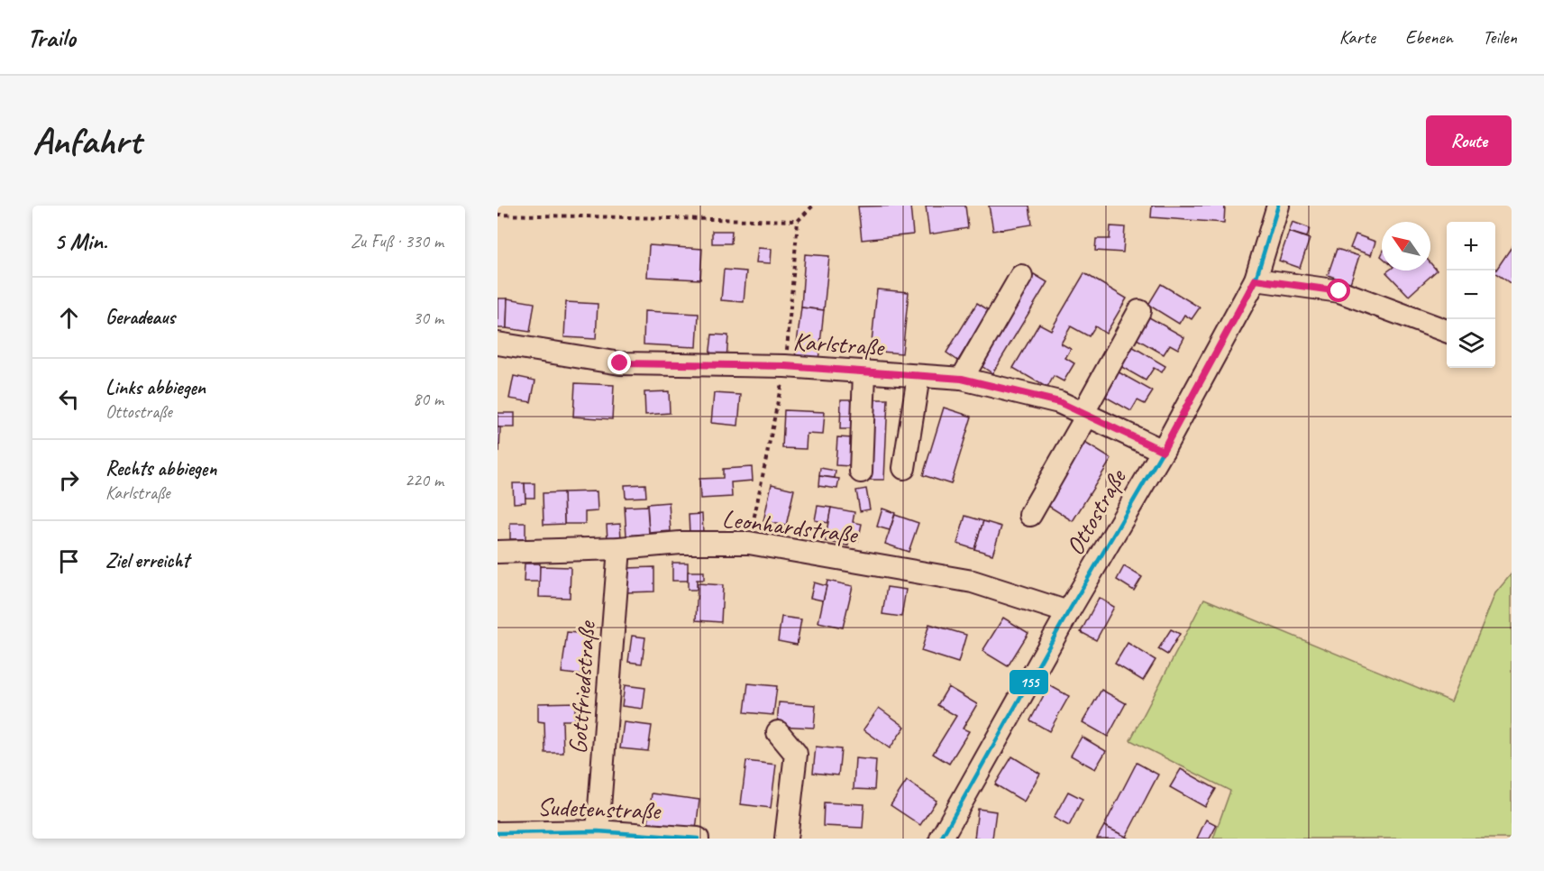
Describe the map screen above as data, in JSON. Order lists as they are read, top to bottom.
{
  "streets": {
    "street": [
      "Karlstraße",
      "Ottostraße",
      "Leonhardstraße",
      "Gottfriedstraße",
      "Sudetenstraße"
    ]
  },
  "crossings": [
    ["Karlstraße", "Ottostraße"],
    ["Ottostraße", "Leonhardstraße"],
    ["Leonhardstraße", "Gottfriedstraße"],
    ["Gottfriedstraße", "Sudetenstraße"]
  ],
  "lines": ["transit line 155"],
  "north": "top left",
  "page": {
    "header": "Trailo",
    "nav": ["Karte", "Ebenen", "Teilen"],
    "buttons": "Route",
    "title": "Anfahrt",
    "heading": ["5 Min.", "Zu Fuß · 330 m"],
    "map_buttons": ["+", "−"],
    "list": [
      ["Geradeaus", "30 m"],
      ["Links abbiegen", "Ottostraße", "80 m"],
      ["Rechts abbiegen", "Karlstraße", "220 m"],
      "Ziel erreicht"
    ]
  }
}
